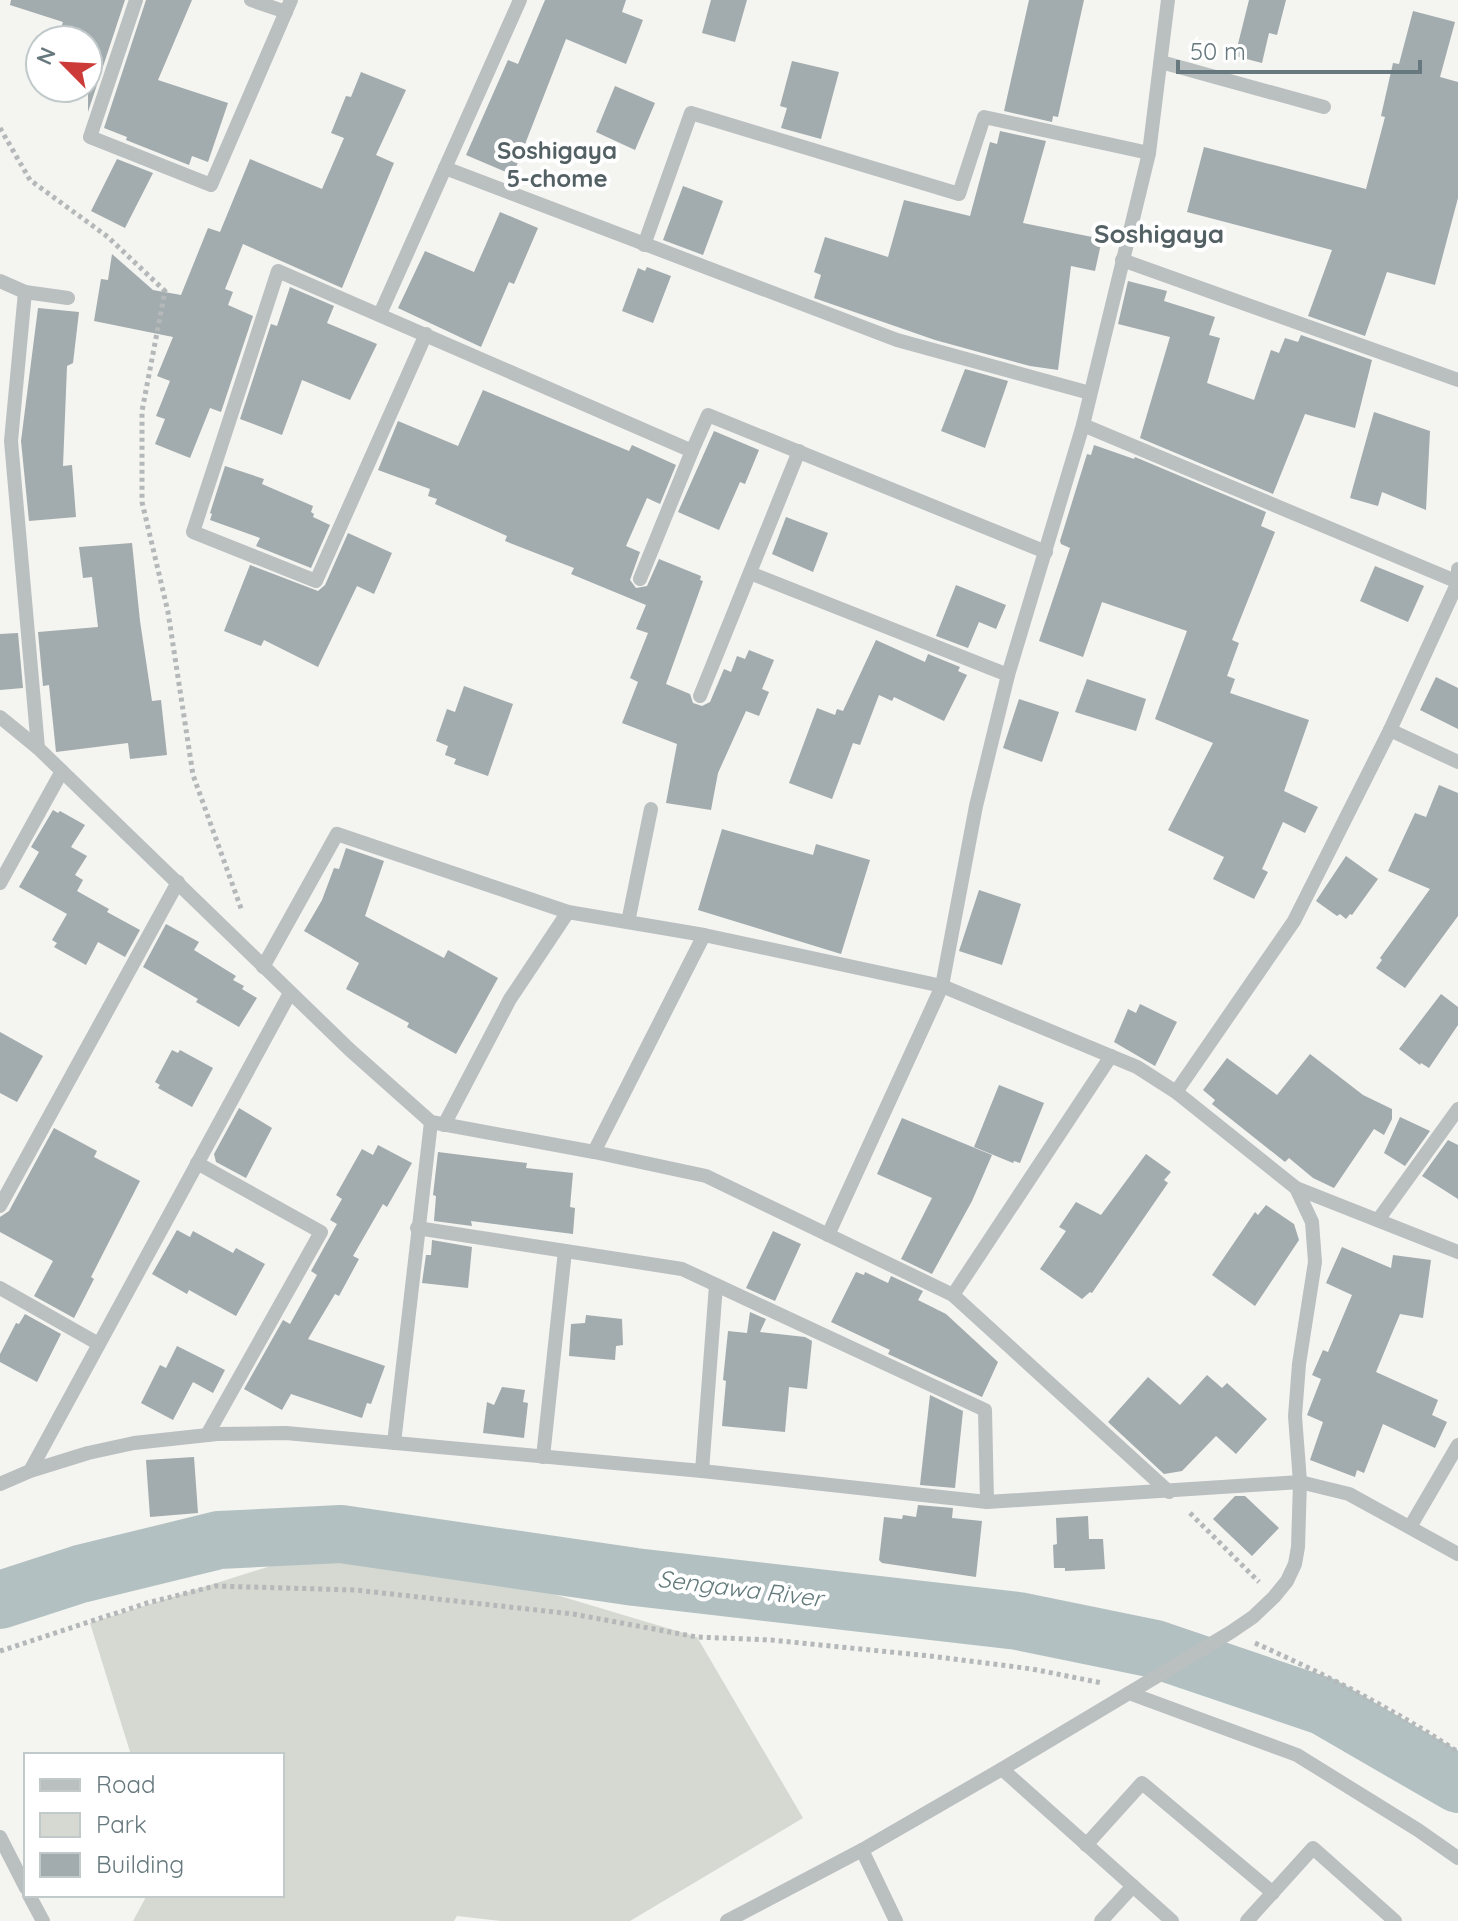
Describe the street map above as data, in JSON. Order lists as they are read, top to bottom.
{
  "districts": ["Soshigaya 5-chome", "Soshigaya"],
  "water": ["Sengawa River"],
  "legend": ["Road", "Park", "Building"],
  "scale_bar": "50 m",
  "north": "top left"
}
